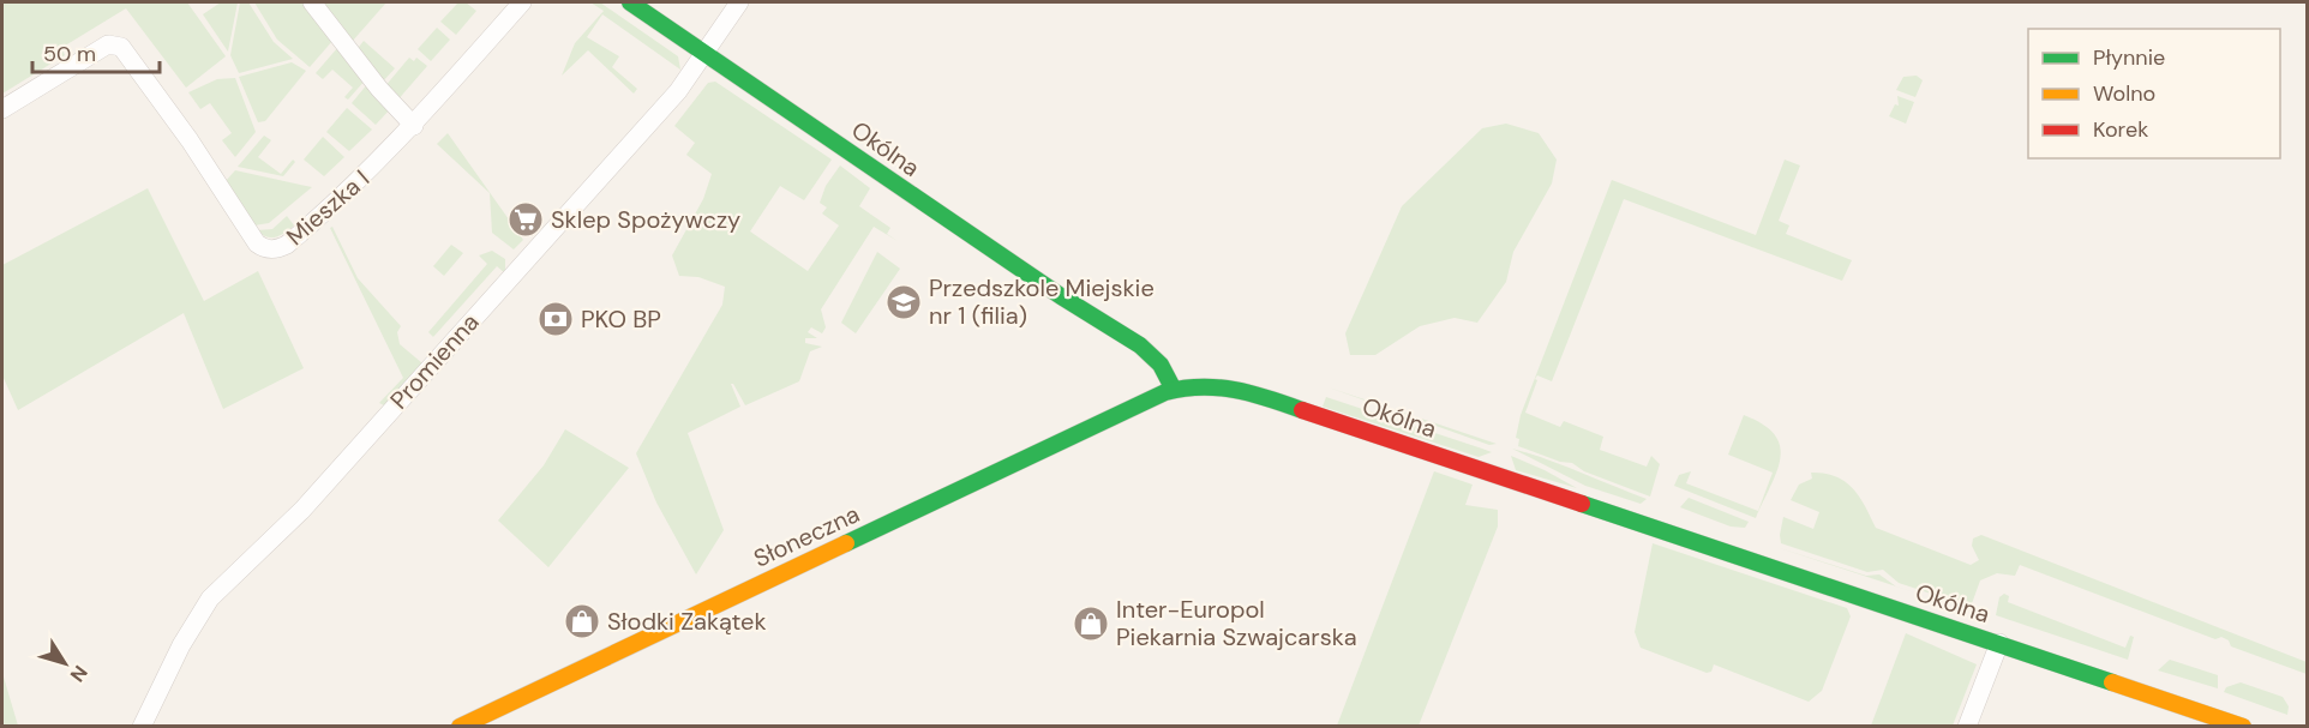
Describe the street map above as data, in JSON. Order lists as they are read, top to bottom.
{
  "streets": {
    "street": [
      "Okólna",
      "Mieszka I",
      "Promienna",
      "Słoneczna"
    ]
  },
  "crossings": [
    ["Okólna", "Promienna"],
    ["Okólna", "Słoneczna"]
  ],
  "places": {
    "supermarket": ["Sklep Spożywczy"],
    "school or university": ["Przedszkole Miejskie nr 1 (filia)"],
    "bank": ["PKO BP"],
    "shop": ["Słodki Zakątek", "Inter-Europol Piekarnia Szwajcarska"]
  },
  "legend": ["Płynnie", "Wolno", "Korek"],
  "scale_bar": "50 m",
  "north": "bottom right"
}
